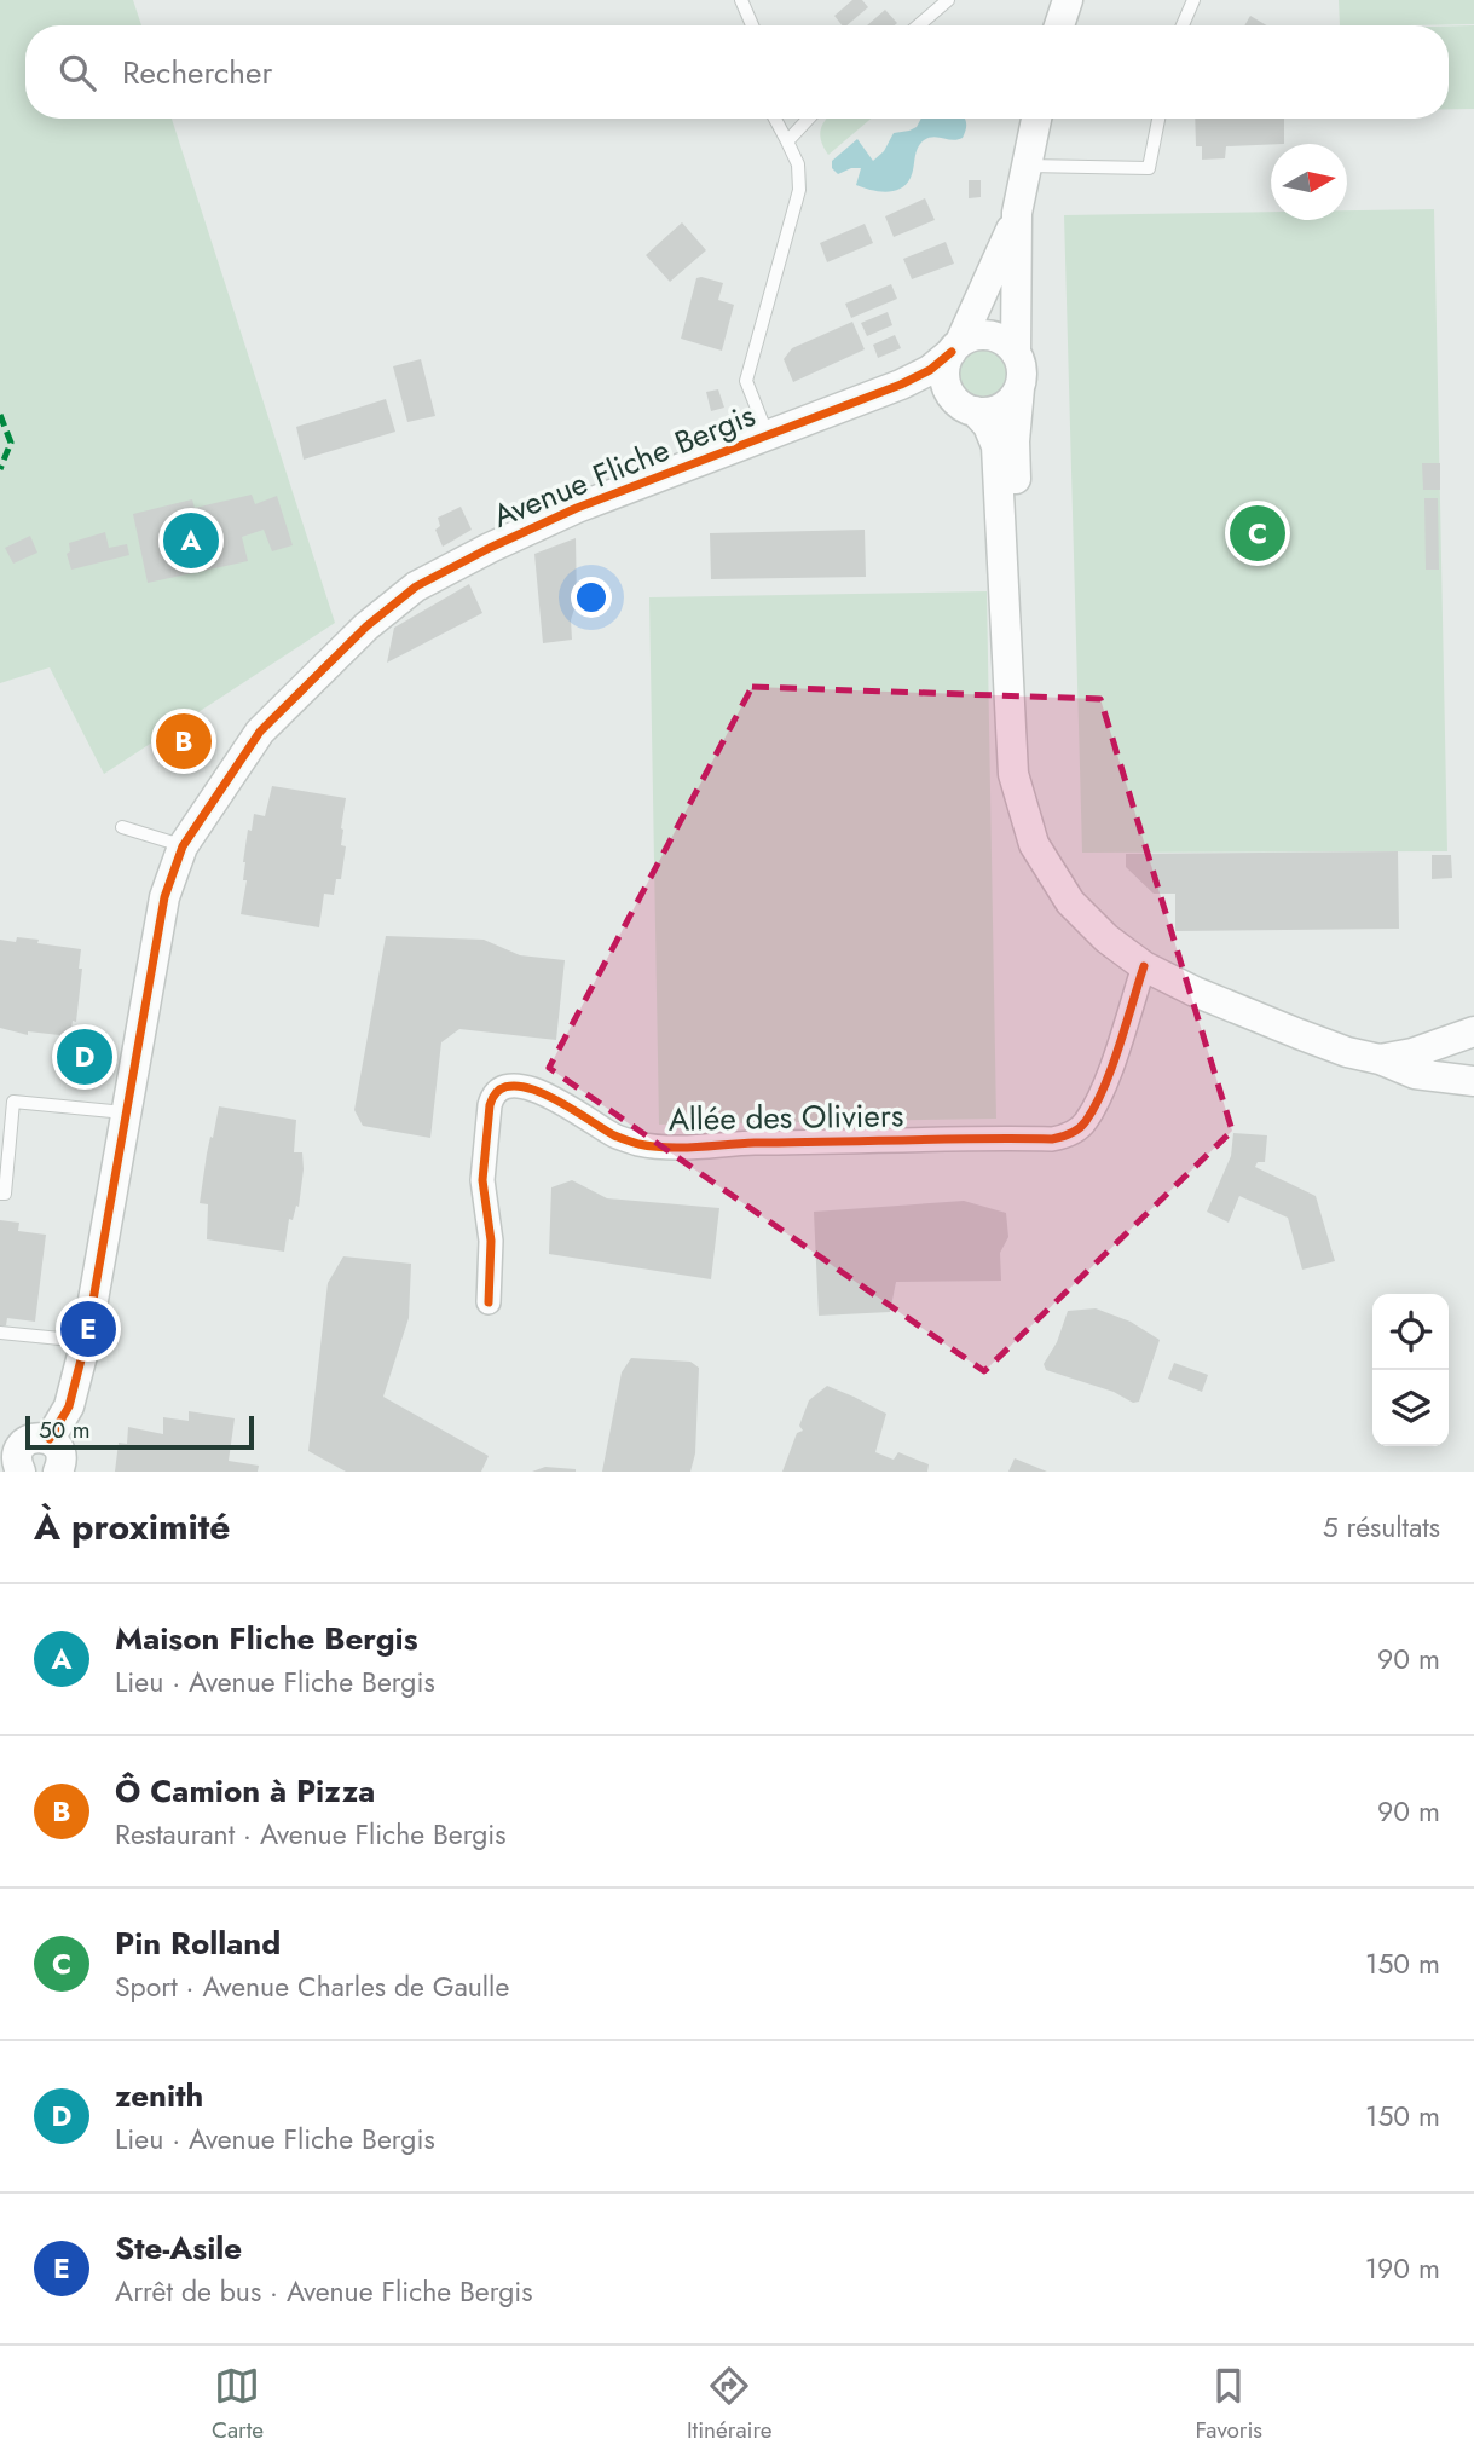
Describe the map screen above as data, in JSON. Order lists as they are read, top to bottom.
{
  "streets": {
    "street": ["Avenue Fliche Bergis", "Allée des Oliviers"]
  },
  "scale_bar": "50 m",
  "north": "right",
  "page": {
    "search": "Rechercher",
    "pins": [
      "C",
      "A",
      "B",
      "D",
      "E"
    ],
    "scale": "50 m",
    "heading": ["À proximité", "5 résultats"],
    "list": [
      {
        "mark": "A",
        "name": "Maison Fliche Bergis",
        "note": "Lieu · Avenue Fliche Bergis",
        "value": "90 m"
      },
      {
        "mark": "B",
        "name": "Ô Camion à Pizza",
        "note": "Restaurant · Avenue Fliche Bergis",
        "value": "90 m"
      },
      {
        "mark": "C",
        "name": "Pin Rolland",
        "note": "Sport · Avenue Charles de Gaulle",
        "value": "150 m"
      },
      {
        "mark": "D",
        "name": "zenith",
        "note": "Lieu · Avenue Fliche Bergis",
        "value": "150 m"
      },
      {
        "mark": "E",
        "name": "Ste-Asile",
        "note": "Arrêt de bus · Avenue Fliche Bergis",
        "value": "190 m"
      }
    ],
    "nav": ["Carte", "Itinéraire", "Favoris"]
  }
}
